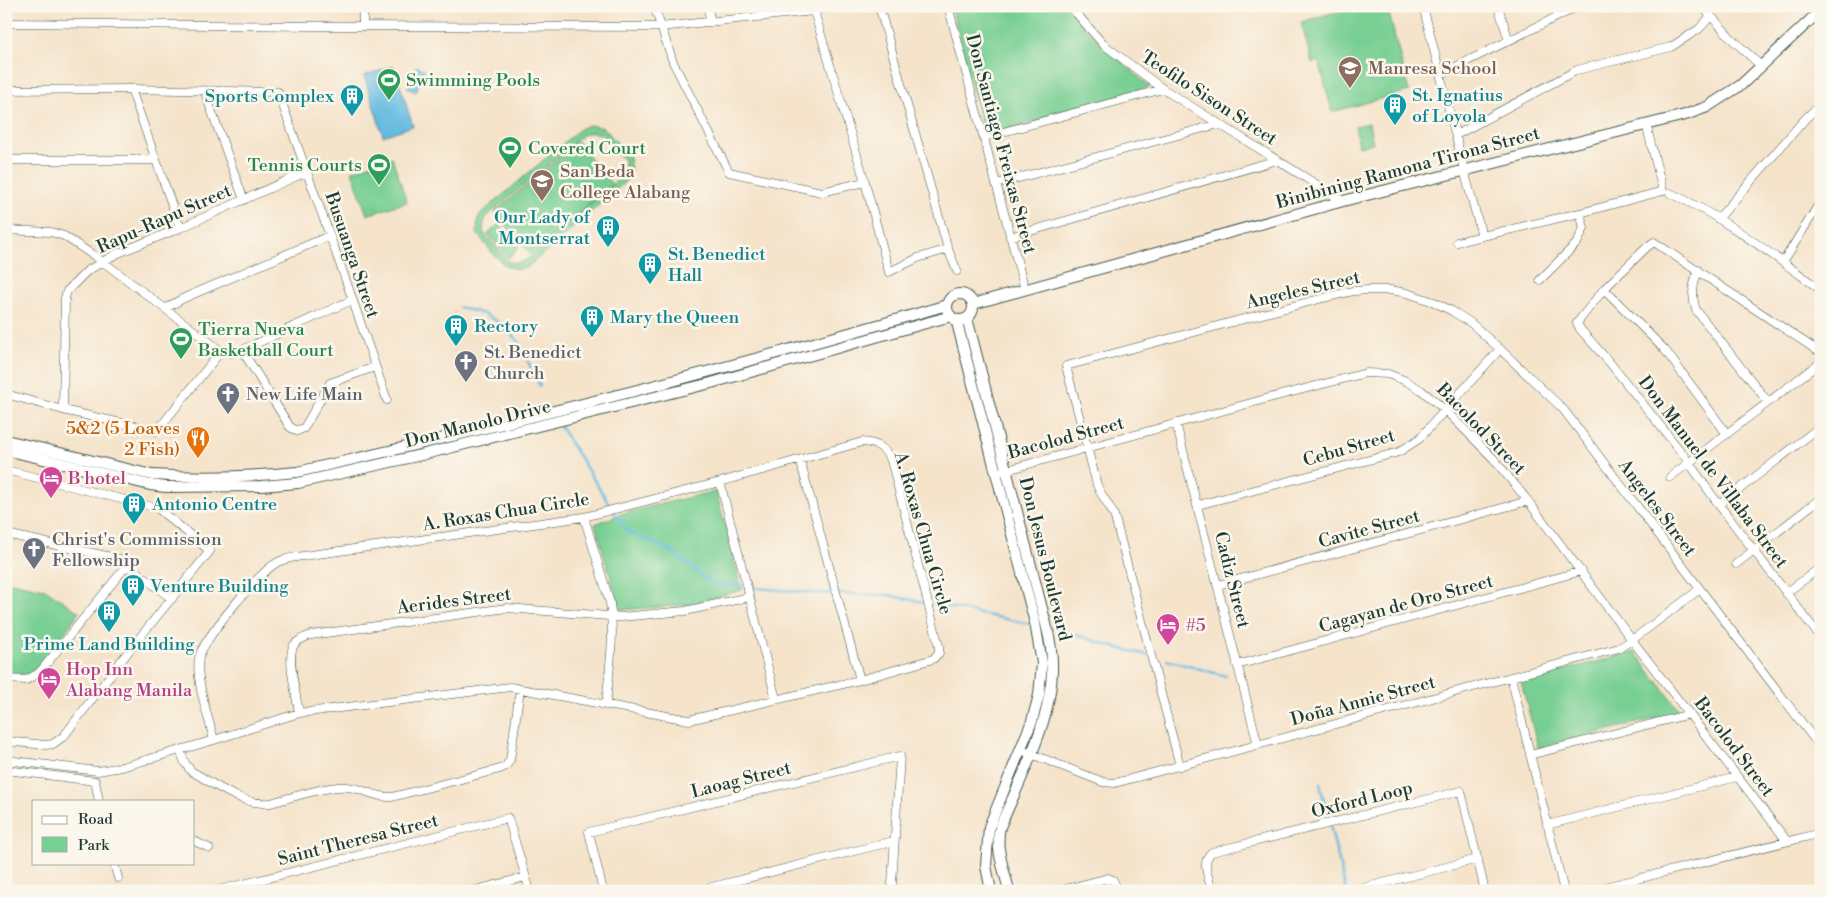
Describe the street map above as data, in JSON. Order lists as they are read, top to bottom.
{
  "streets": {
    "street": [
      "Teofilo Sison Street",
      "Don Santiago Freixas Street",
      "Binibining Ramona Tirona Street",
      "Rapu-Rapu Street",
      "Busuanga Street",
      "Angeles Street",
      "Don Manolo Drive",
      "Bacolod Street",
      "Cebu Street",
      "Don Manuel de Villaba Street",
      "A. Roxas Chua Circle",
      "Cavite Street",
      "Don Jesus Boulevard",
      "Cadiz Street",
      "Aerides Street",
      "Cagayan de Oro Street",
      "Doña Annie Street",
      "Laoag Street",
      "Oxford Loop",
      "Saint Theresa Street"
    ]
  },
  "crossings": [
    ["Teofilo Sison Street", "Binibining Ramona Tirona Street"],
    ["Don Santiago Freixas Street", "Binibining Ramona Tirona Street"],
    ["Binibining Ramona Tirona Street", "Don Manolo Drive"],
    ["Binibining Ramona Tirona Street", "Don Jesus Boulevard"],
    ["Rapu-Rapu Street", "Busuanga Street"],
    ["Angeles Street", "Bacolod Street"],
    ["Angeles Street", "Cebu Street"],
    ["Angeles Street", "Doña Annie Street"],
    ["Don Manolo Drive", "Don Jesus Boulevard"],
    ["Bacolod Street", "Cebu Street"],
    ["Bacolod Street", "Cavite Street"],
    ["Bacolod Street", "Don Jesus Boulevard"],
    ["Bacolod Street", "Cadiz Street"],
    ["Bacolod Street", "Cagayan de Oro Street"],
    ["Bacolod Street", "Doña Annie Street"],
    ["Cebu Street", "Cadiz Street"],
    ["A. Roxas Chua Circle", "Aerides Street"],
    ["Cavite Street", "Cadiz Street"],
    ["Don Jesus Boulevard", "Doña Annie Street"],
    ["Cadiz Street", "Cagayan de Oro Street"],
    ["Cadiz Street", "Doña Annie Street"]
  ],
  "places": {
    "school or university": ["Manresa School", "San Beda College Alabang"],
    "sports": [
      "Swimming Pools",
      "Covered Court",
      "Tennis Courts",
      "Tierra Nueva Basketball Court"
    ],
    "building": [
      "Sports Complex",
      "St. Ignatius of Loyola",
      "Our Lady of Montserrat",
      "St. Benedict Hall",
      "Mary the Queen",
      "Rectory",
      "Antonio Centre",
      "Venture Building",
      "Prime Land Building"
    ],
    "church": ["St. Benedict Church", "New Life Main", "Christ's Commission Fellowship"],
    "restaurant": ["5&2 (5 Loaves 2 Fish)"],
    "hotel": ["B hotel", "#5", "Hop Inn Alabang Manila"]
  },
  "legend": ["Road", "Park"]
}
